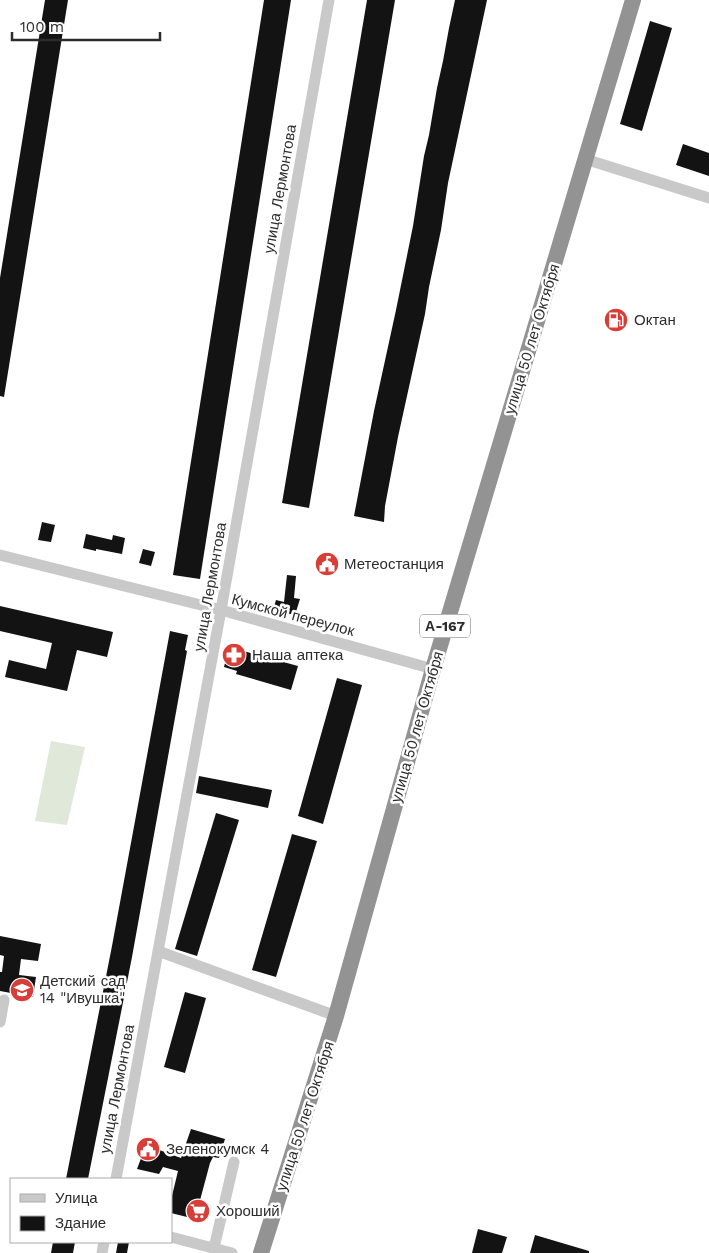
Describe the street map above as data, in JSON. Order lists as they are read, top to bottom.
{
  "streets": {
    "highway": ["улица 50 лет Октября", "А-167"],
    "street": ["улица Лермонтова", "Кумской переулок"]
  },
  "crossings": [
    ["улица Лермонтова", "Кумской переулок"],
    ["улица 50 лет Октября", "Кумской переулок"]
  ],
  "places": {
    "fuel station": ["Октан"],
    "public building": ["Метеостанция", "Зеленокумск 4"],
    "pharmacy": ["Наша аптека"],
    "school or university": ["Детский сад 14 \"Ивушка\""],
    "supermarket": ["Хороший"]
  },
  "legend": ["Улица", "Здание"],
  "scale_bar": "100 m"
}
